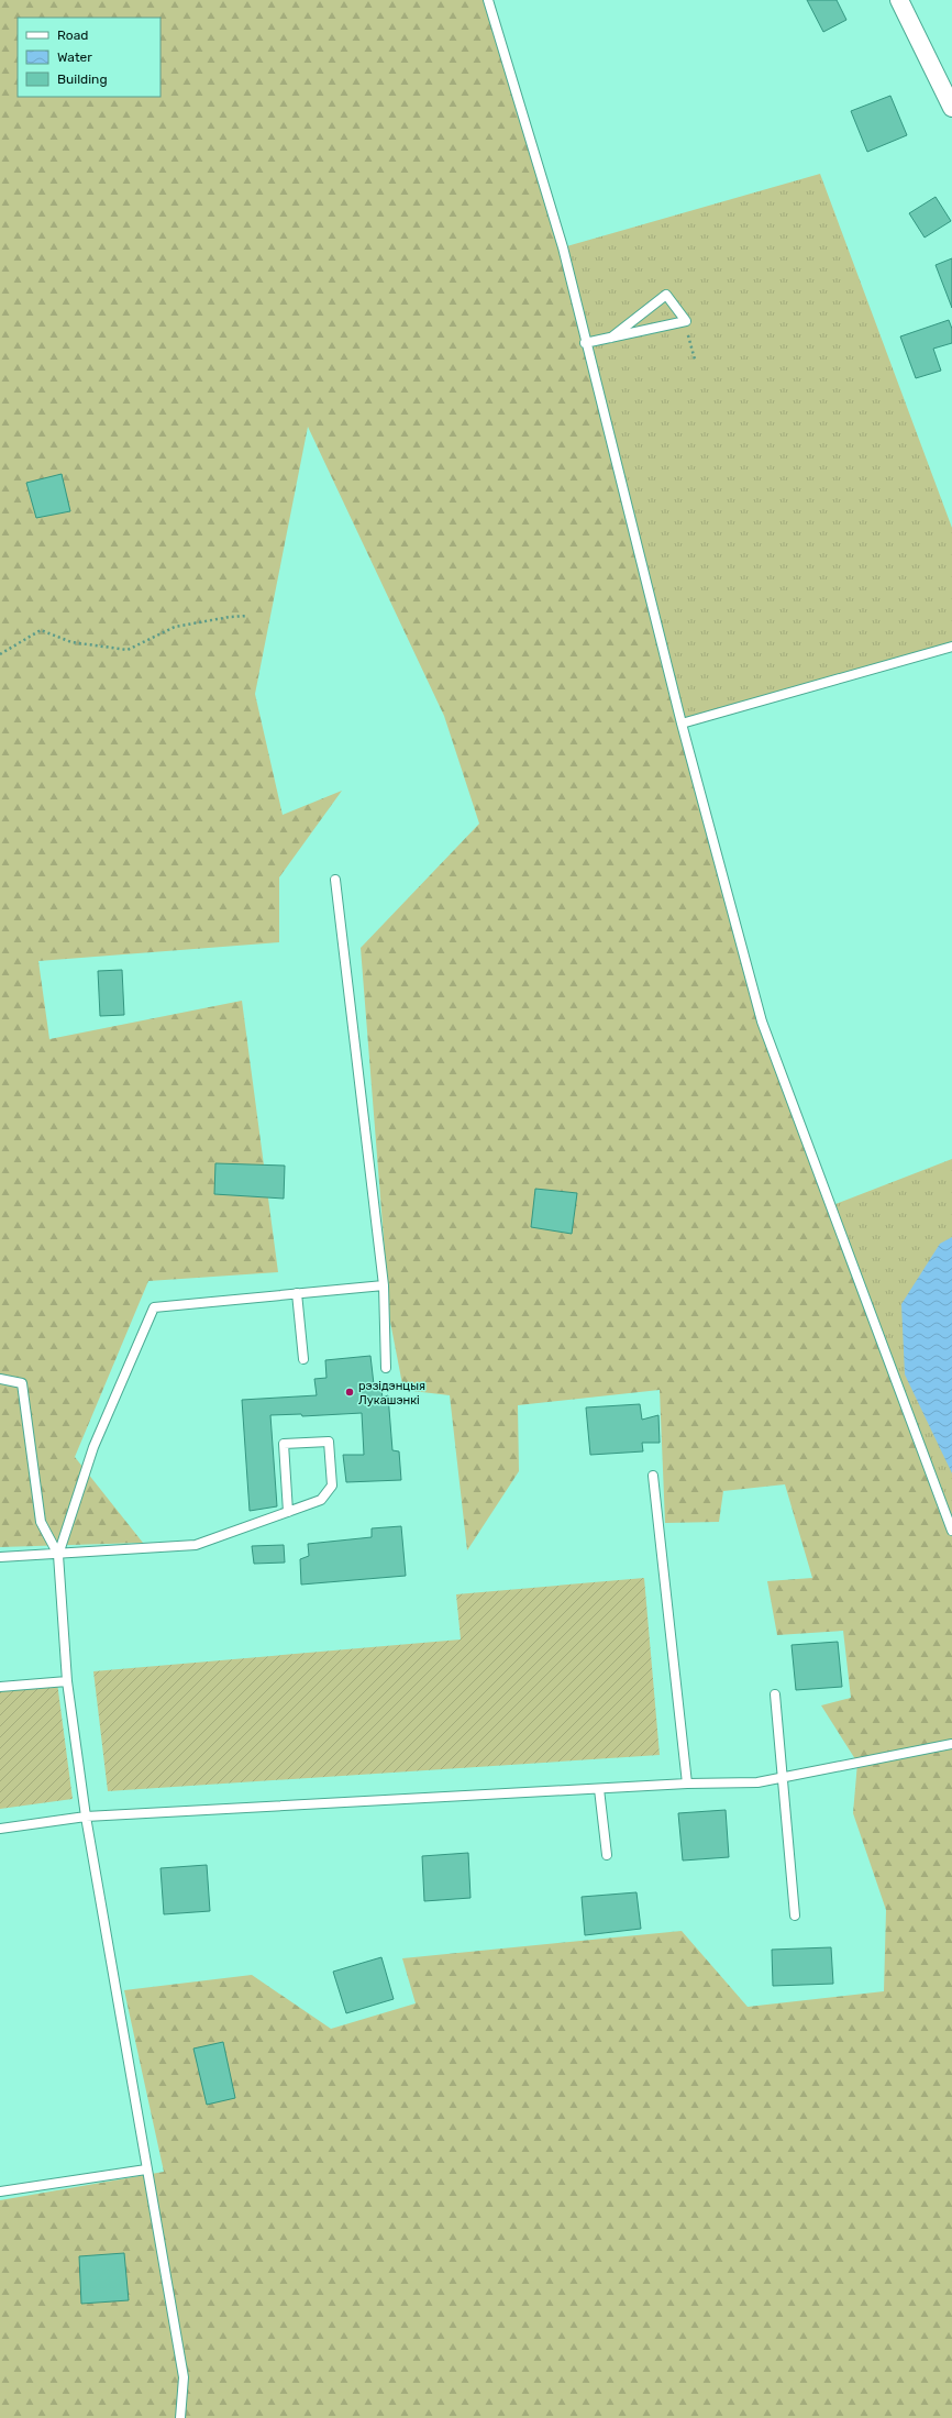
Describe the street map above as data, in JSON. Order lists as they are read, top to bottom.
{
  "places": ["рэзідэнцыя Лукашэнкі"],
  "legend": ["Road", "Water", "Building"]
}
